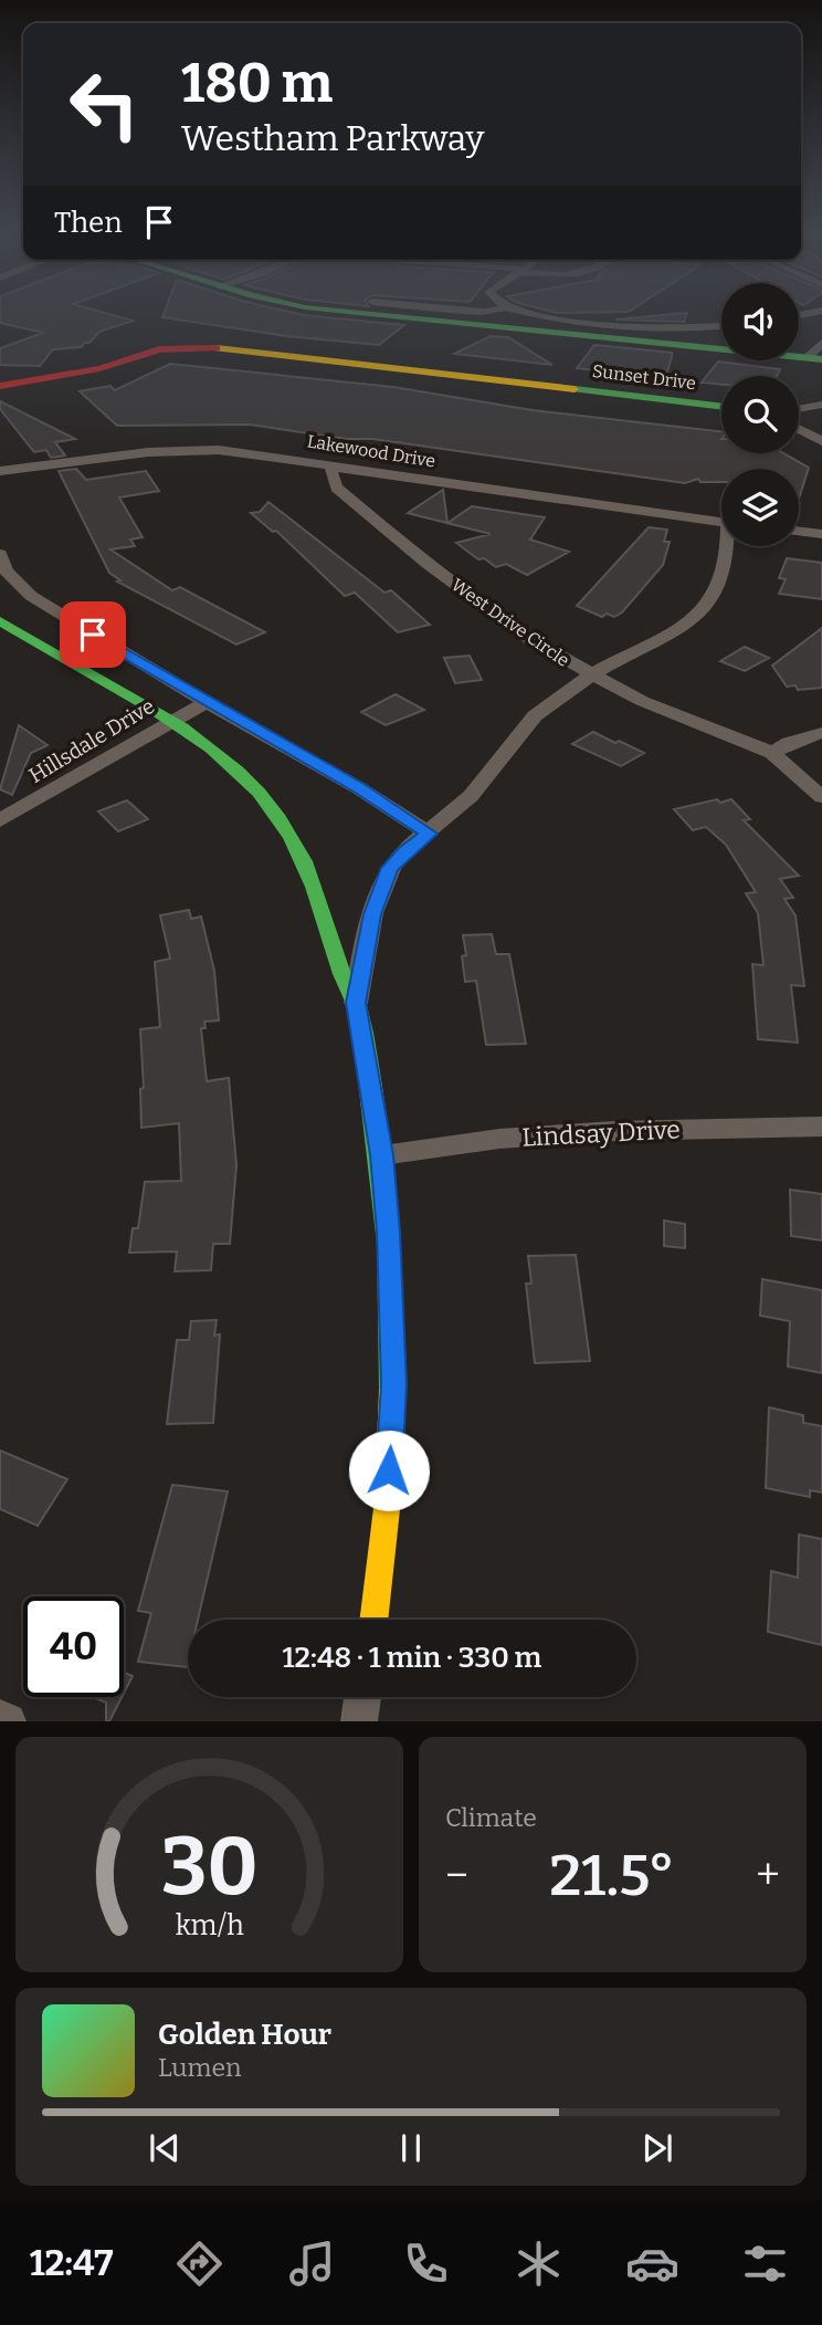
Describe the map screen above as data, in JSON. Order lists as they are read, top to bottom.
{
  "streets": {
    "street": [
      "Sunset Drive",
      "Lakewood Drive",
      "West Drive Circle",
      "Hillsdale Drive",
      "Lindsay Drive"
    ]
  },
  "crossings": [
    ["Lakewood Drive", "West Drive Circle"]
  ],
  "page": {
    "turn": ["180 m", "Westham Parkway"],
    "then": "Then",
    "limit": "40",
    "trip": "12:48 · 1 min · 330 m",
    "tile": "Climate",
    "heat": ["−", "21.5°", "+"],
    "song": ["Golden Hour", "Lumen"],
    "tabs": "12:47",
    "gauge": ["30", "km/h"]
  }
}
